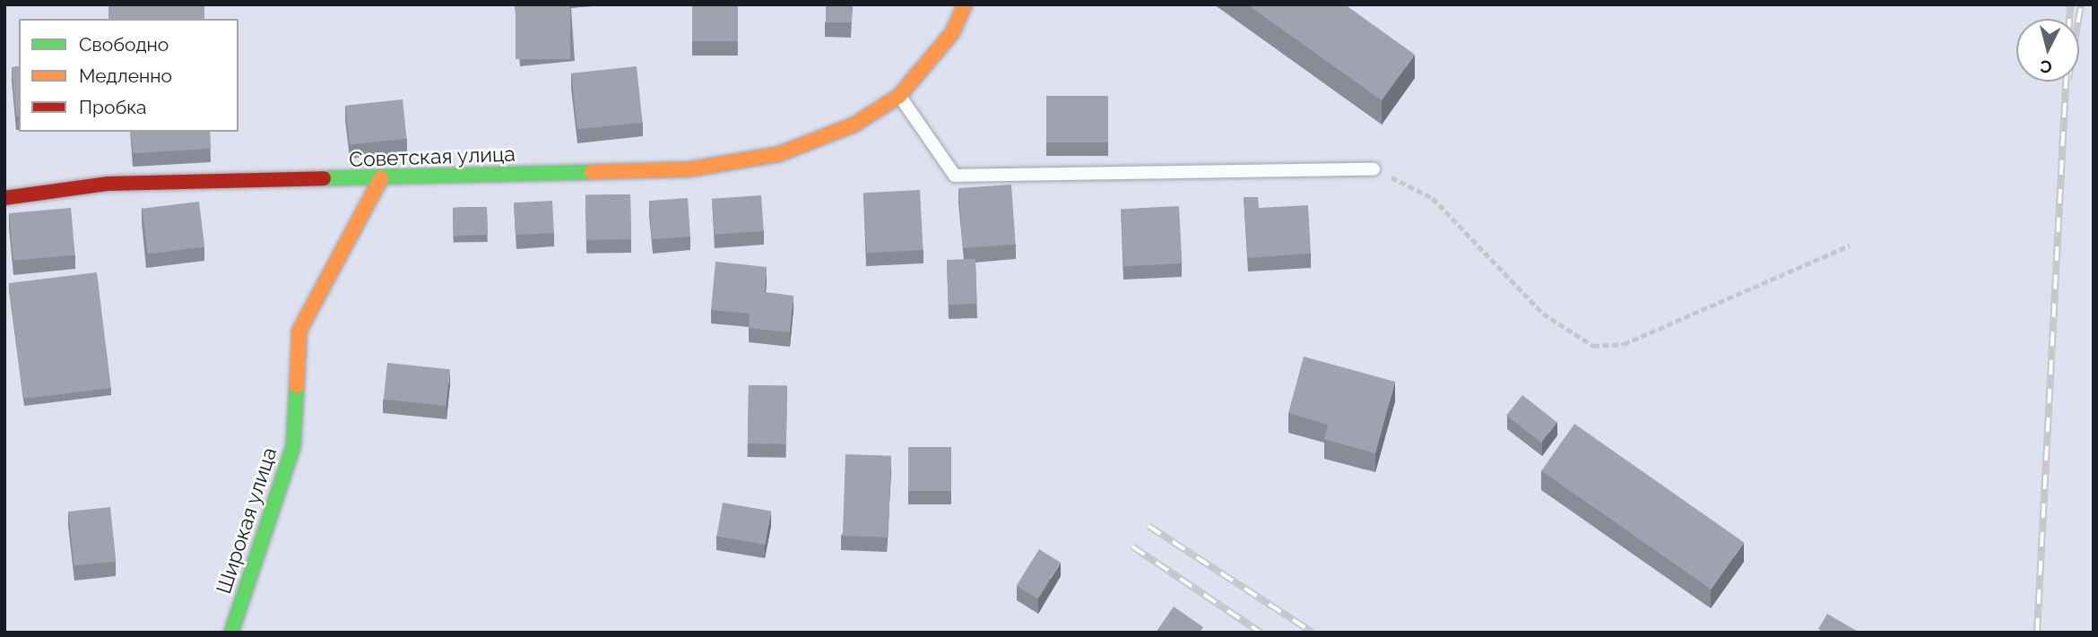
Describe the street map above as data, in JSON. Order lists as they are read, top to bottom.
{
  "streets": {
    "street": ["Советская улица", "Широкая улица"]
  },
  "crossings": [
    ["Советская улица", "Широкая улица"]
  ],
  "legend": ["Свободно", "Медленно", "Пробка"],
  "north": "bottom"
}
